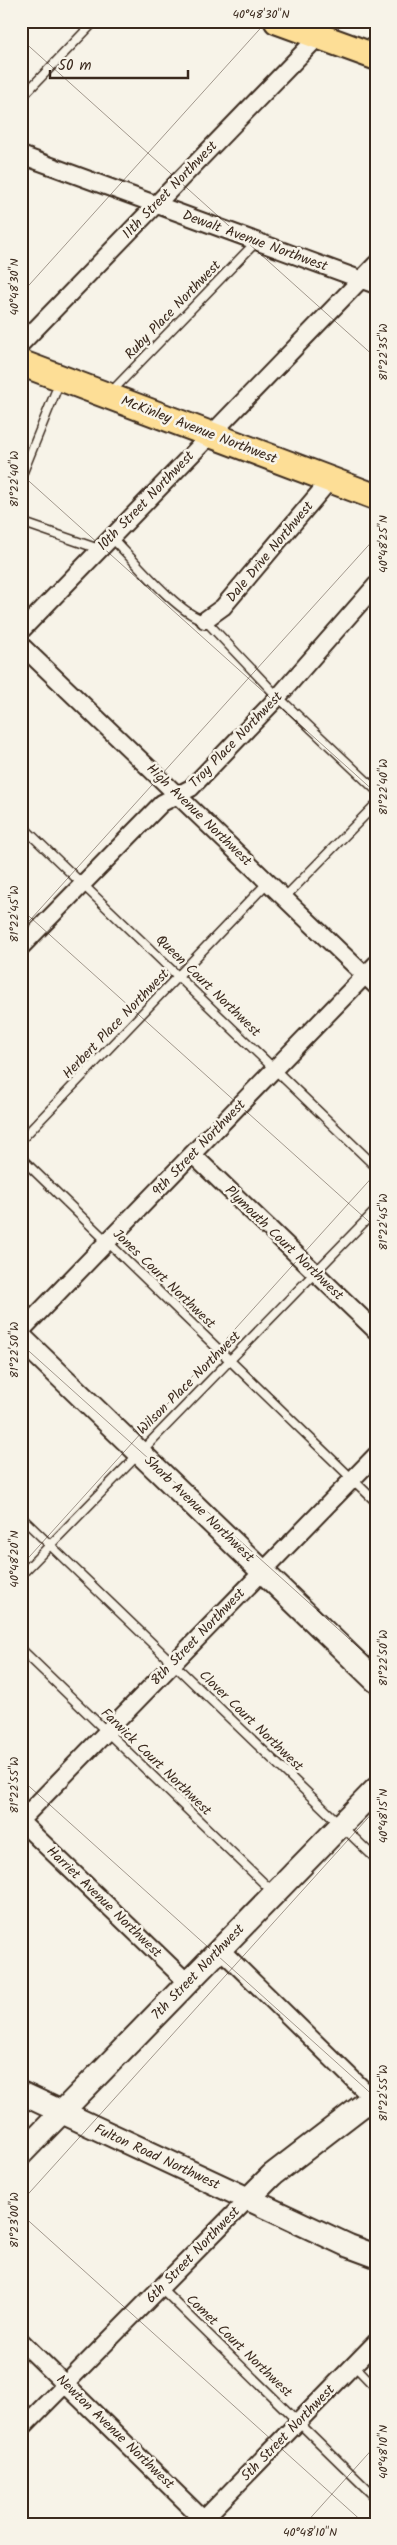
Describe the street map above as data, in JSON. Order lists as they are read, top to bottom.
{
  "streets": {
    "main road": ["McKinley Avenue Northwest"],
    "street": [
      "11th Street Northwest",
      "Dewalt Avenue Northwest",
      "10th Street Northwest",
      "Dale Drive Northwest",
      "Troy Place Northwest",
      "High Avenue Northwest",
      "9th Street Northwest",
      "Plymouth Court Northwest",
      "Shorb Avenue Northwest",
      "8th Street Northwest",
      "Harriet Avenue Northwest",
      "7th Street Northwest",
      "Fulton Road Northwest",
      "6th Street Northwest",
      "Newton Avenue Northwest",
      "5th Street Northwest"
    ],
    "lane": [
      "Ruby Place Northwest",
      "Queen Court Northwest",
      "Herbert Place Northwest",
      "Jones Court Northwest",
      "Wilson Place Northwest",
      "Clover Court Northwest",
      "Farwick Court Northwest",
      "Comet Court Northwest"
    ]
  },
  "crossings": [
    ["11th Street Northwest", "Dewalt Avenue Northwest"],
    ["Dewalt Avenue Northwest", "Ruby Place Northwest"],
    ["Dewalt Avenue Northwest", "10th Street Northwest"],
    ["Ruby Place Northwest", "McKinley Avenue Northwest"],
    ["McKinley Avenue Northwest", "10th Street Northwest"],
    ["McKinley Avenue Northwest", "Dale Drive Northwest"],
    ["Troy Place Northwest", "High Avenue Northwest"],
    ["Troy Place Northwest", "Queen Court Northwest"],
    ["High Avenue Northwest", "Herbert Place Northwest"],
    ["High Avenue Northwest", "9th Street Northwest"],
    ["Queen Court Northwest", "Herbert Place Northwest"],
    ["Queen Court Northwest", "9th Street Northwest"],
    ["9th Street Northwest", "Plymouth Court Northwest"],
    ["9th Street Northwest", "Jones Court Northwest"],
    ["Plymouth Court Northwest", "Wilson Place Northwest"],
    ["Jones Court Northwest", "Wilson Place Northwest"],
    ["Jones Court Northwest", "8th Street Northwest"],
    ["Wilson Place Northwest", "Shorb Avenue Northwest"],
    ["Wilson Place Northwest", "Clover Court Northwest"],
    ["Shorb Avenue Northwest", "8th Street Northwest"],
    ["8th Street Northwest", "Clover Court Northwest"],
    ["8th Street Northwest", "Farwick Court Northwest"],
    ["8th Street Northwest", "Harriet Avenue Northwest"],
    ["Clover Court Northwest", "7th Street Northwest"],
    ["Farwick Court Northwest", "7th Street Northwest"],
    ["Harriet Avenue Northwest", "7th Street Northwest"],
    ["7th Street Northwest", "Fulton Road Northwest"],
    ["Fulton Road Northwest", "6th Street Northwest"],
    ["6th Street Northwest", "Comet Court Northwest"],
    ["6th Street Northwest", "Newton Avenue Northwest"],
    ["Comet Court Northwest", "5th Street Northwest"],
    ["Newton Avenue Northwest", "5th Street Northwest"]
  ],
  "scale_bar": "50 m",
  "coordinates": [
    "40°48'30\"N",
    "81°22'35\"W",
    "81°22'40\"W",
    "40°48'25\"N",
    "81°22'45\"W",
    "81°22'50\"W",
    "40°48'20\"N",
    "81°22'55\"W",
    "40°48'15\"N",
    "81°23'00\"W",
    "40°48'10\"N"
  ]
}
